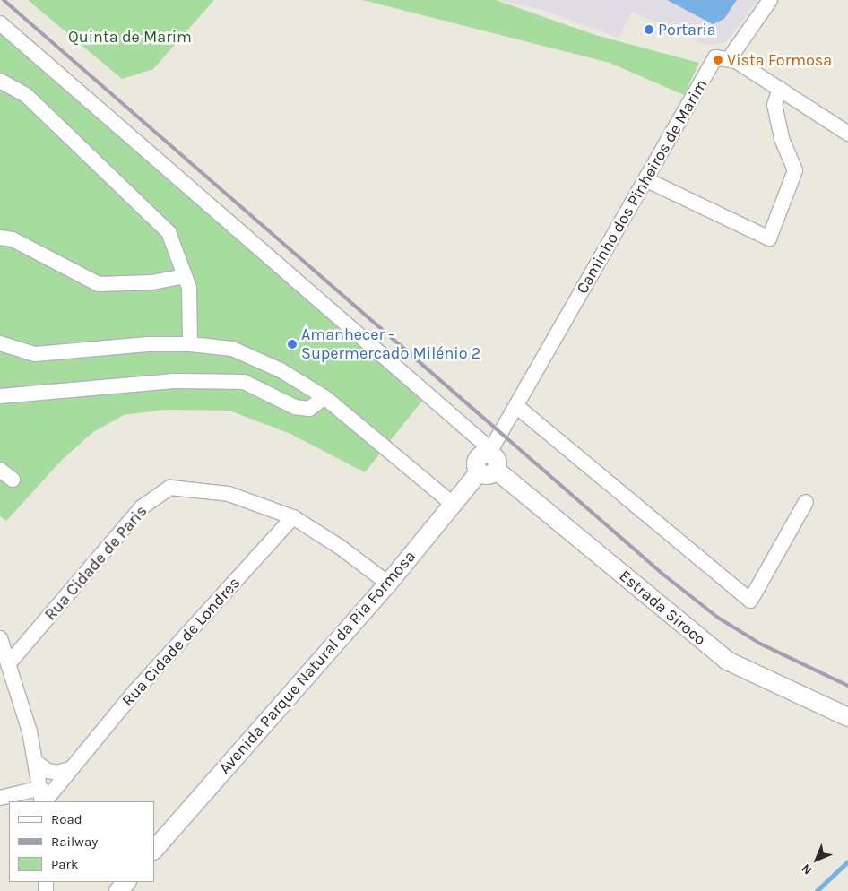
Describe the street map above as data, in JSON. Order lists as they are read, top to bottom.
{
  "streets": {
    "street": [
      "Caminho dos Pinheiros de Marim",
      "Rua Cidade de Paris",
      "Estrada Siroco",
      "Rua Cidade de Londres",
      "Avenida Parque Natural da Ria Formosa"
    ]
  },
  "crossings": [
    ["Caminho dos Pinheiros de Marim", "Estrada Siroco"],
    ["Caminho dos Pinheiros de Marim", "Avenida Parque Natural da Ria Formosa"],
    ["Rua Cidade de Paris", "Rua Cidade de Londres"],
    ["Rua Cidade de Paris", "Avenida Parque Natural da Ria Formosa"],
    ["Estrada Siroco", "Avenida Parque Natural da Ria Formosa"]
  ],
  "parks": ["Quinta de Marim"],
  "places": ["Portaria", "Vista Formosa", "Amanhecer - Supermercado Milénio 2"],
  "legend": ["Road", "Railway", "Park"],
  "north": "bottom left"
}
